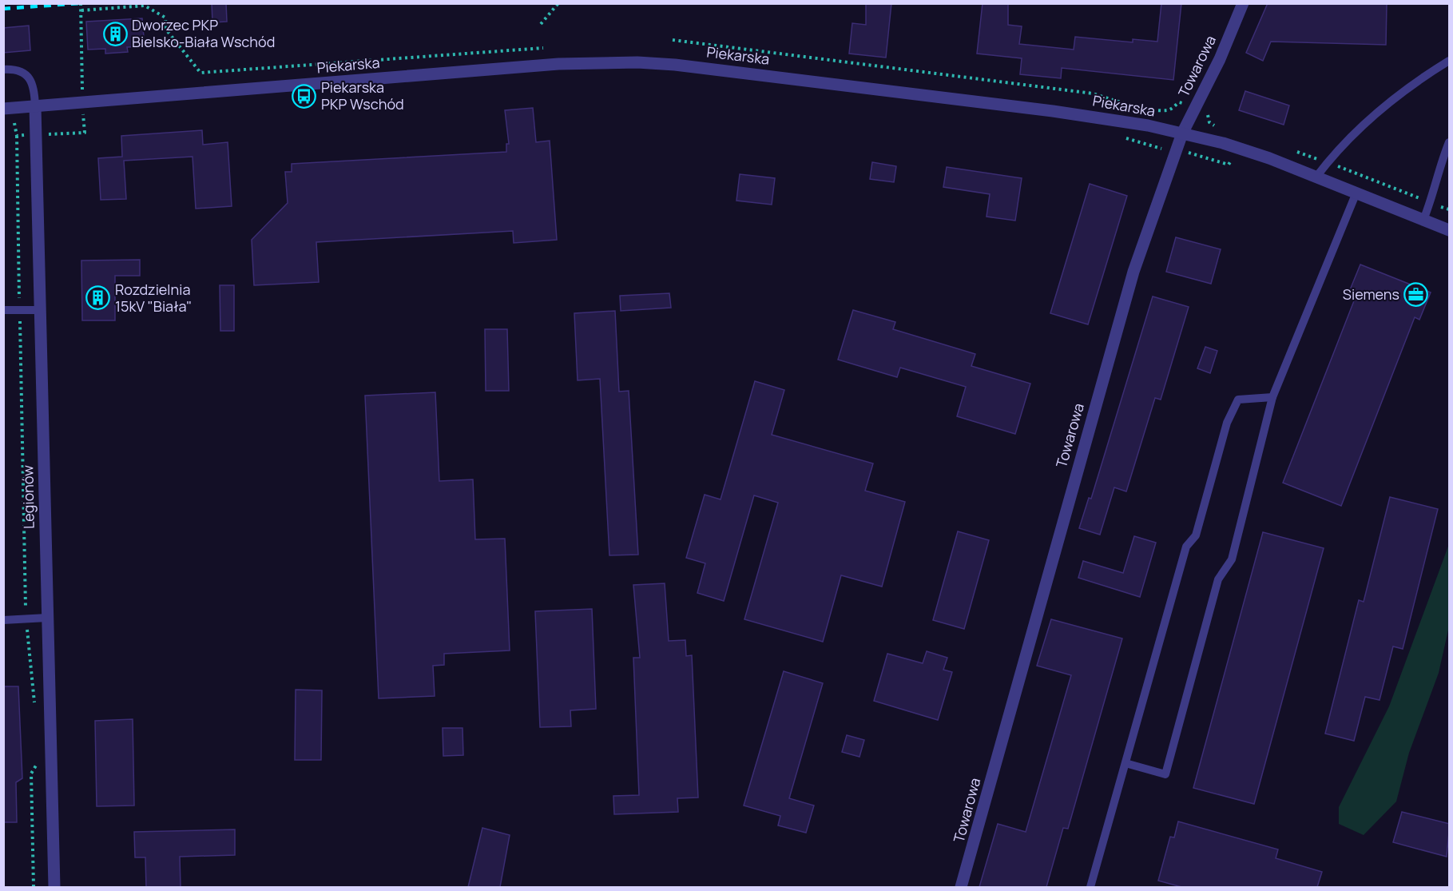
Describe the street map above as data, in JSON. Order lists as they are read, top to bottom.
{
  "streets": {
    "street": ["Piekarska", "Towarowa", "Legionów"]
  },
  "crossings": [
    ["Piekarska", "Towarowa"],
    ["Piekarska", "Legionów"]
  ],
  "places": {
    "building": ["Dworzec PKP Bielsko-Biała Wschód", "Rozdzielnia 15kV \"Biała\""],
    "bus stop": ["Piekarska PKP Wschód"],
    "office": ["Siemens"]
  }
}
